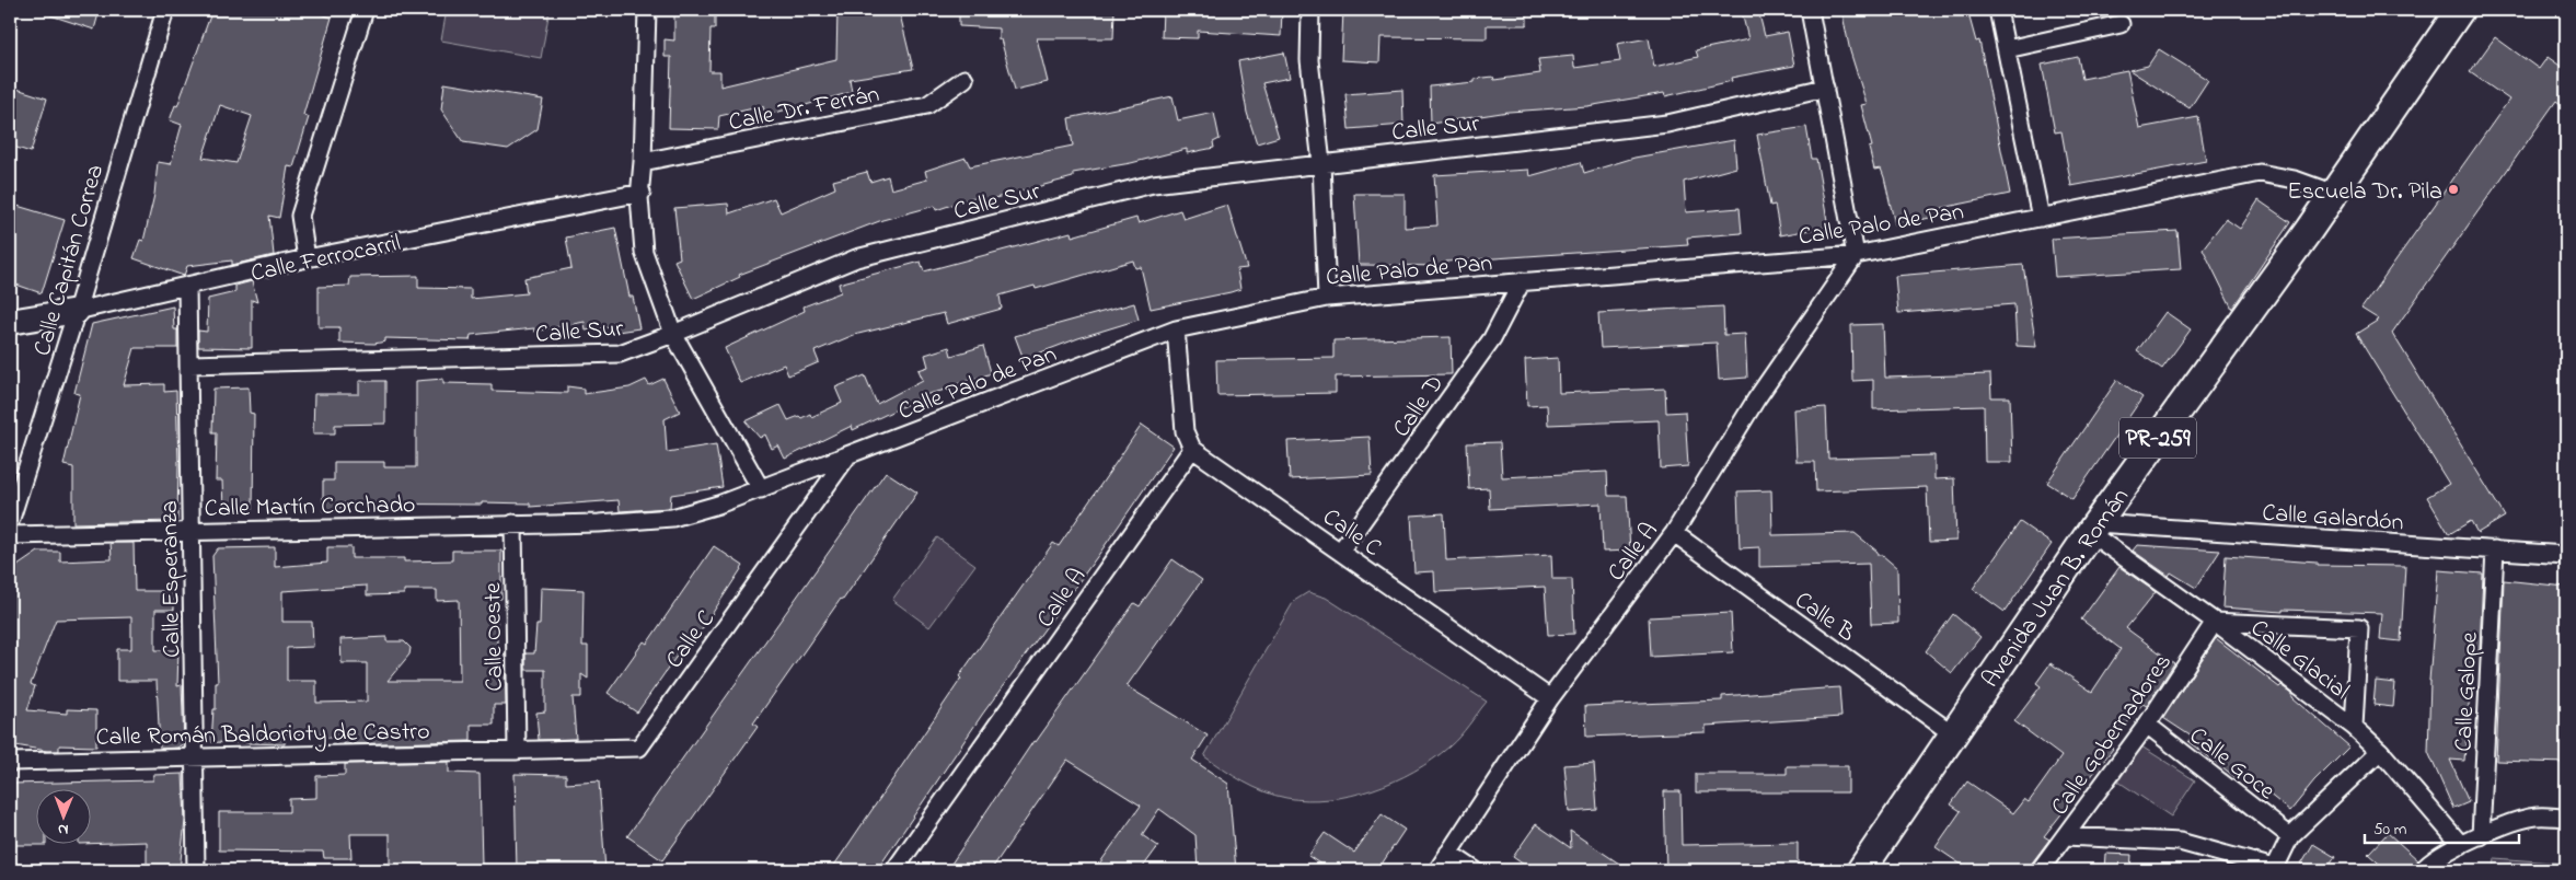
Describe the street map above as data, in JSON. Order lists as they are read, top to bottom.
{
  "streets": {
    "main road": ["PR-259", "Avenida Juan B. Román"],
    "street": [
      "Calle Dr. Ferrán",
      "Calle Sur",
      "Calle Palo de Pan",
      "Calle Ferrocarril",
      "Calle Capitán Correa",
      "Calle D",
      "Calle Martín Corchado",
      "Calle Galardón",
      "Calle C",
      "Calle A",
      "Calle Esperanza",
      "Calle B",
      "Calle Oeste",
      "Calle Glacial",
      "Calle Galope",
      "Calle Román Baldorioty de Castro",
      "Calle Gobernadores",
      "Calle Goce"
    ]
  },
  "crossings": [
    ["Calle Sur", "Calle Esperanza"],
    ["Calle Palo de Pan", "Calle D"],
    ["Calle Palo de Pan", "Calle Martín Corchado"],
    ["Calle Palo de Pan", "Calle C"],
    ["Calle Palo de Pan", "Calle A"],
    ["Calle Palo de Pan", "Avenida Juan B. Román"],
    ["Calle Palo de Pan", "Calle Oeste"],
    ["Calle Ferrocarril", "Calle Capitán Correa"],
    ["Calle Ferrocarril", "Calle Esperanza"],
    ["Calle D", "Calle C"],
    ["Calle Martín Corchado", "Calle Esperanza"],
    ["Calle Martín Corchado", "Calle Oeste"],
    ["Calle Galardón", "Avenida Juan B. Román"],
    ["Calle Galardón", "Calle Glacial"],
    ["Calle Galardón", "Calle Galope"],
    ["Calle C", "Calle A"],
    ["Calle C", "Calle Oeste"],
    ["Calle C", "Calle Román Baldorioty de Castro"],
    ["Calle A", "Calle B"],
    ["Calle Esperanza", "Calle Román Baldorioty de Castro"],
    ["Avenida Juan B. Román", "Calle B"],
    ["Avenida Juan B. Román", "Calle Glacial"],
    ["Calle Oeste", "Calle Román Baldorioty de Castro"],
    ["Calle Glacial", "Calle Gobernadores"],
    ["Calle Gobernadores", "Calle Goce"]
  ],
  "places": ["Escuela Dr. Pila"],
  "scale_bar": "50 m",
  "north": "bottom"
}
